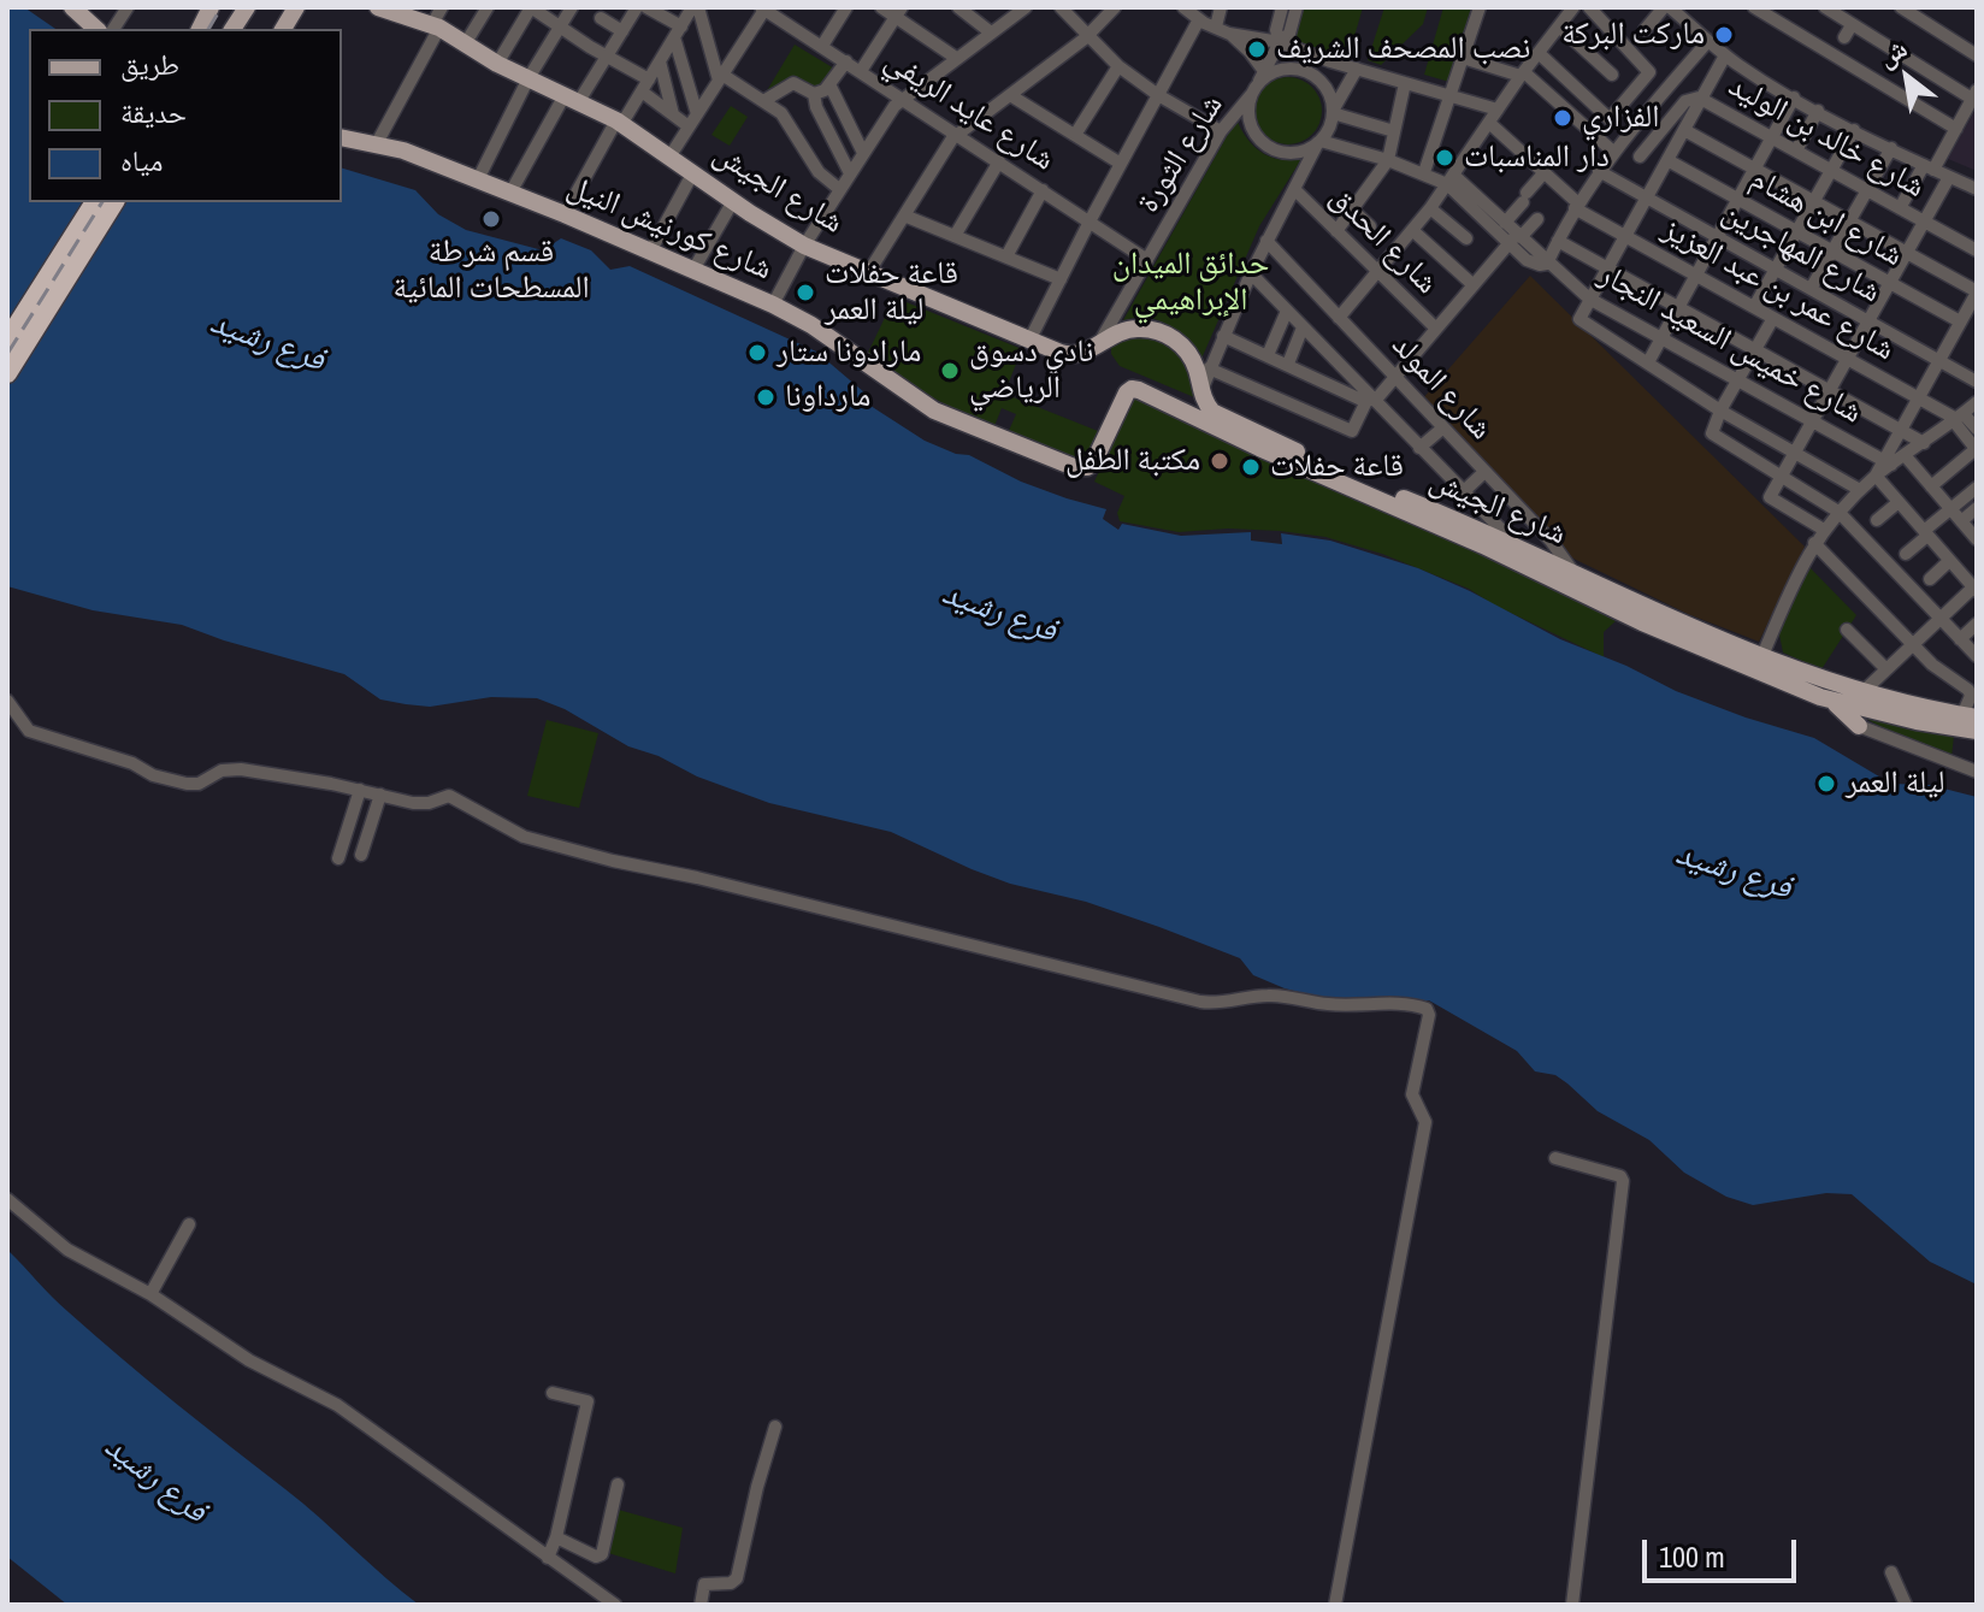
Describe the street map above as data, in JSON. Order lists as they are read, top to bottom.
{
  "streets": {
    "main road": ["شارع الجيش", "شارع كورنيش النيل"],
    "street": [
      "شارع عايد الريفي",
      "شارع خالد بن الوليد",
      "شارع الثورة",
      "شارع ابن هشام",
      "شارع الحدق",
      "شارع المهاجرين",
      "شارع عمر بن عبد العزيز",
      "شارع خميس السعيد النجار",
      "شارع المولد"
    ]
  },
  "crossings": [
    ["شارع عايد الريفي", "شارع الثورة"],
    ["شارع الثورة", "شارع الجيش"],
    ["شارع الثورة", "شارع خميس السعيد النجار"],
    ["شارع الجيش", "شارع كورنيش النيل"],
    ["شارع الجيش", "شارع المولد"]
  ],
  "water": ["فرع رشيد"],
  "parks": ["حدائق الميدان الإبراهيمي"],
  "places": [
    "ماركت البركة",
    "نصب المصحف الشريف",
    "الفزاري",
    "دار المناسبات",
    "قسم شرطة المسطحات المائية",
    "قاعة حفلات ليلة العمر",
    "مارادونا ستار",
    "نادي دسوق الرياضي",
    "مارداونا",
    "مكتبة الطفل",
    "قاعة حفلات",
    "ليلة العمر"
  ],
  "legend": ["طريق", "حديقة", "مياه"],
  "scale_bar": "100 m",
  "north": "top left"
}
